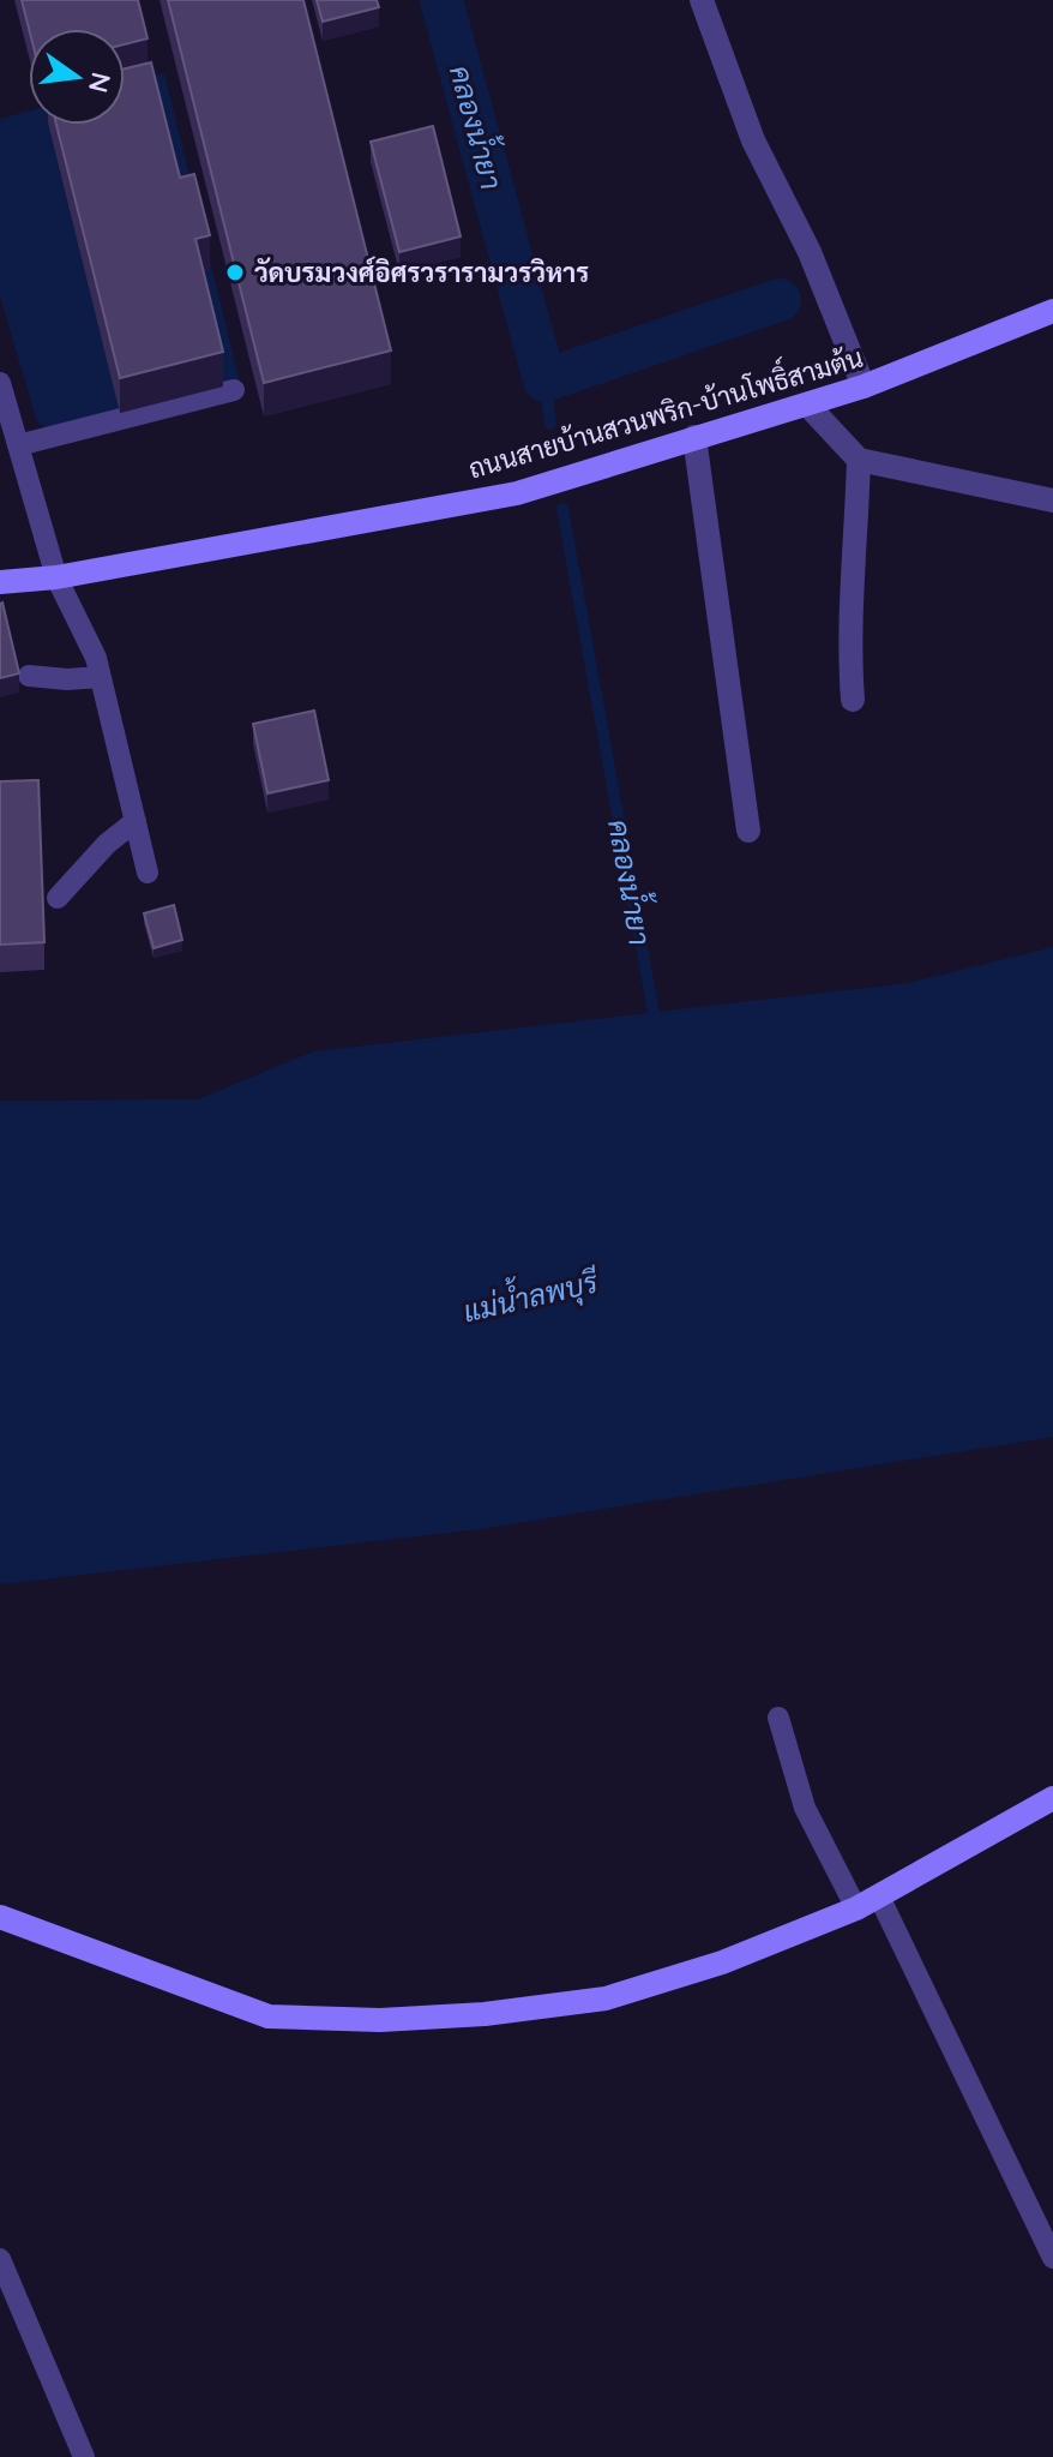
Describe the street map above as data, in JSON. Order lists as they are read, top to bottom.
{
  "streets": {
    "street": ["ถนนสายบ้านสวนพริก-บ้านโพธิ์สามต้น"]
  },
  "water": ["คลองน้ำยา", "แม่น้ำลพบุรี"],
  "places": ["วัดบรมวงศ์อิศรวรารามวรวิหาร"],
  "north": "right"
}
